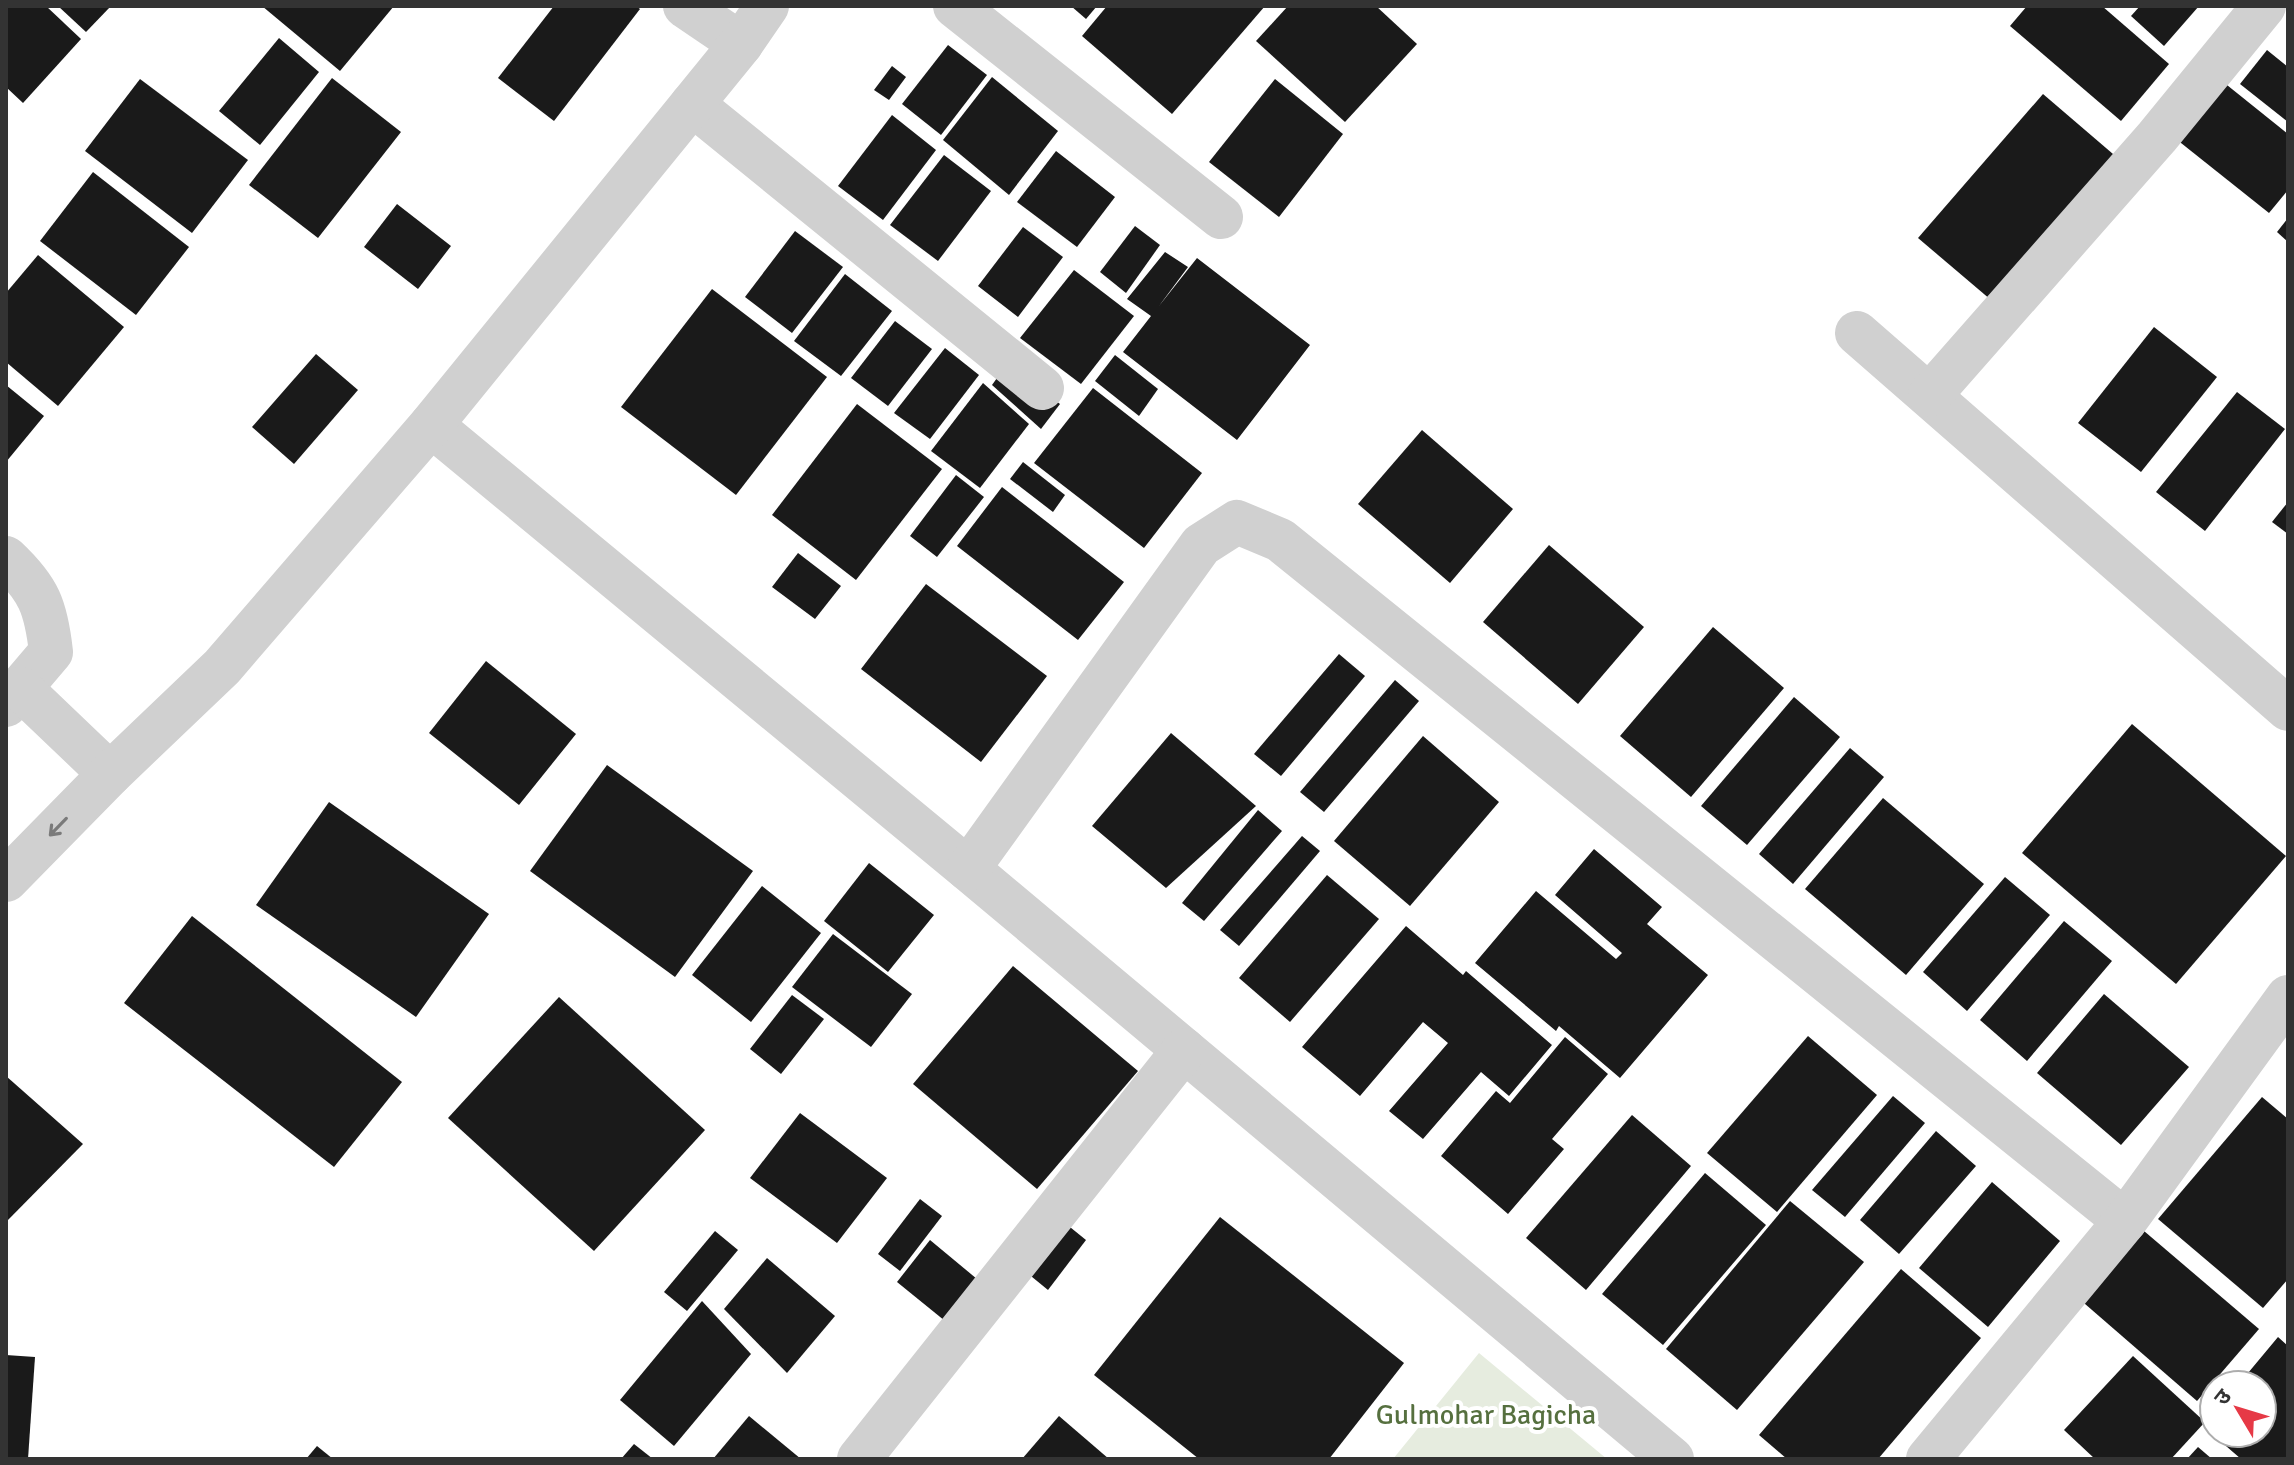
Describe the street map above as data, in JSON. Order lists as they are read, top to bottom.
{
  "parks": ["Gulmohar Bagicha"],
  "north": "top left"
}
